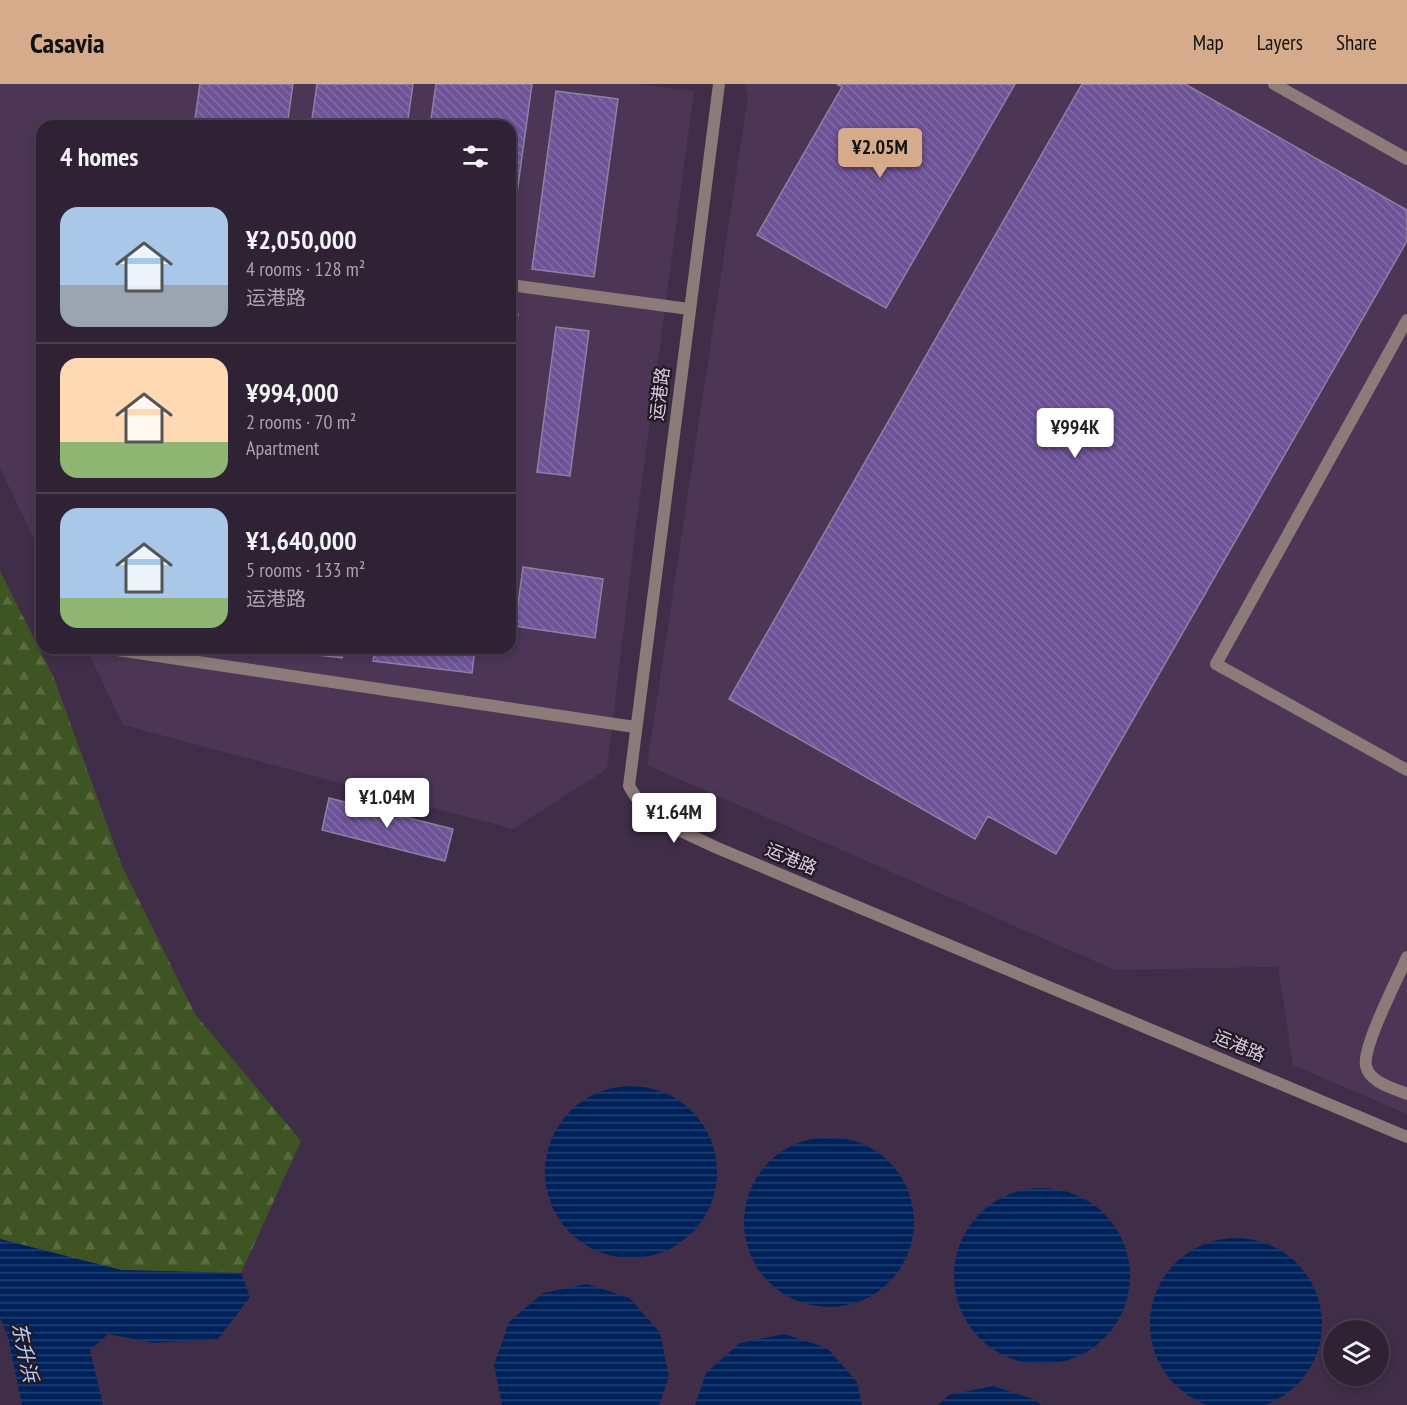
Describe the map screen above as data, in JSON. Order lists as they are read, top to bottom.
{
  "streets": {
    "street": ["运港路"]
  },
  "water": ["东升浜"],
  "page": {
    "header": "Casavia",
    "nav": ["Map", "Layers", "Share"],
    "heading": "4 homes",
    "price": [
      "¥2.05M",
      "¥994K",
      "¥1.04M",
      "¥1.64M"
    ],
    "list": [
      {
        "name": "¥2,050,000",
        "note": "4 rooms · 128 m² · 运港路"
      },
      {
        "name": "¥994,000",
        "note": "2 rooms · 70 m² · Apartment"
      },
      {
        "name": "¥1,640,000",
        "note": "5 rooms · 133 m² · 运港路"
      }
    ]
  }
}
